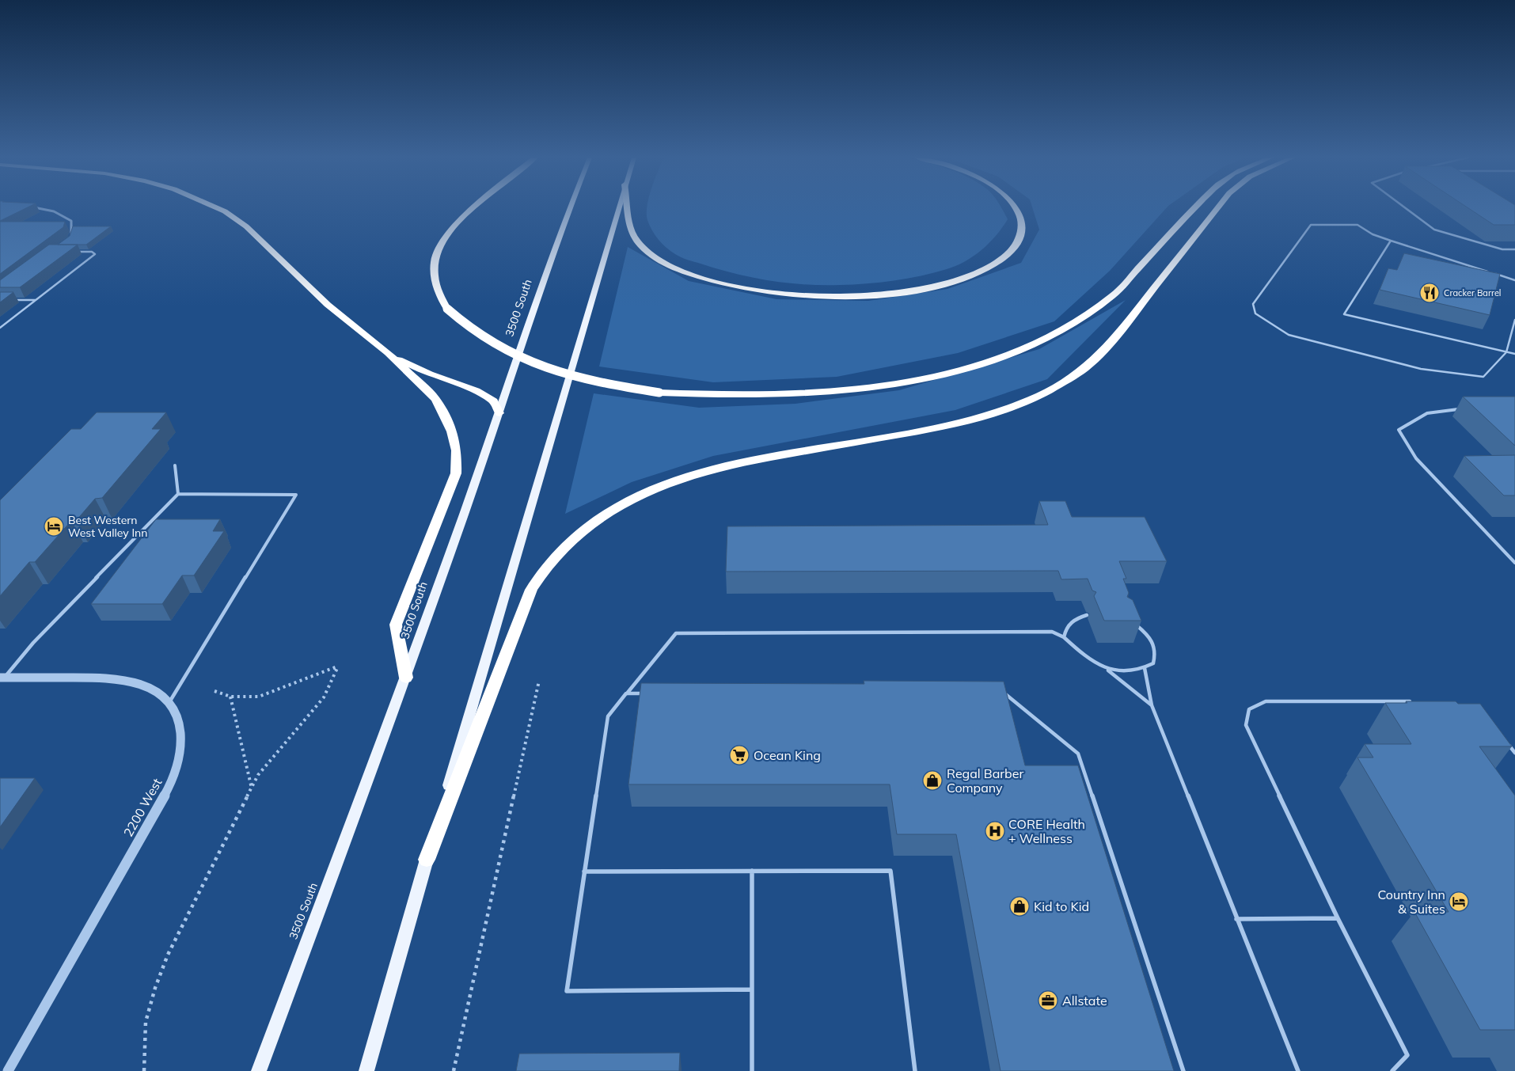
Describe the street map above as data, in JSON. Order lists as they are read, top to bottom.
{
  "streets": {
    "main road": ["3500 South"],
    "street": ["2200 West"]
  },
  "places": {
    "restaurant": ["Cracker Barrel"],
    "hotel": ["Best Western West Valley Inn", "Country Inn & Suites"],
    "supermarket": ["Ocean King"],
    "shop": ["Regal Barber Company", "Kid to Kid"],
    "hospital": ["CORE Health + Wellness"],
    "office": ["Allstate"]
  }
}
